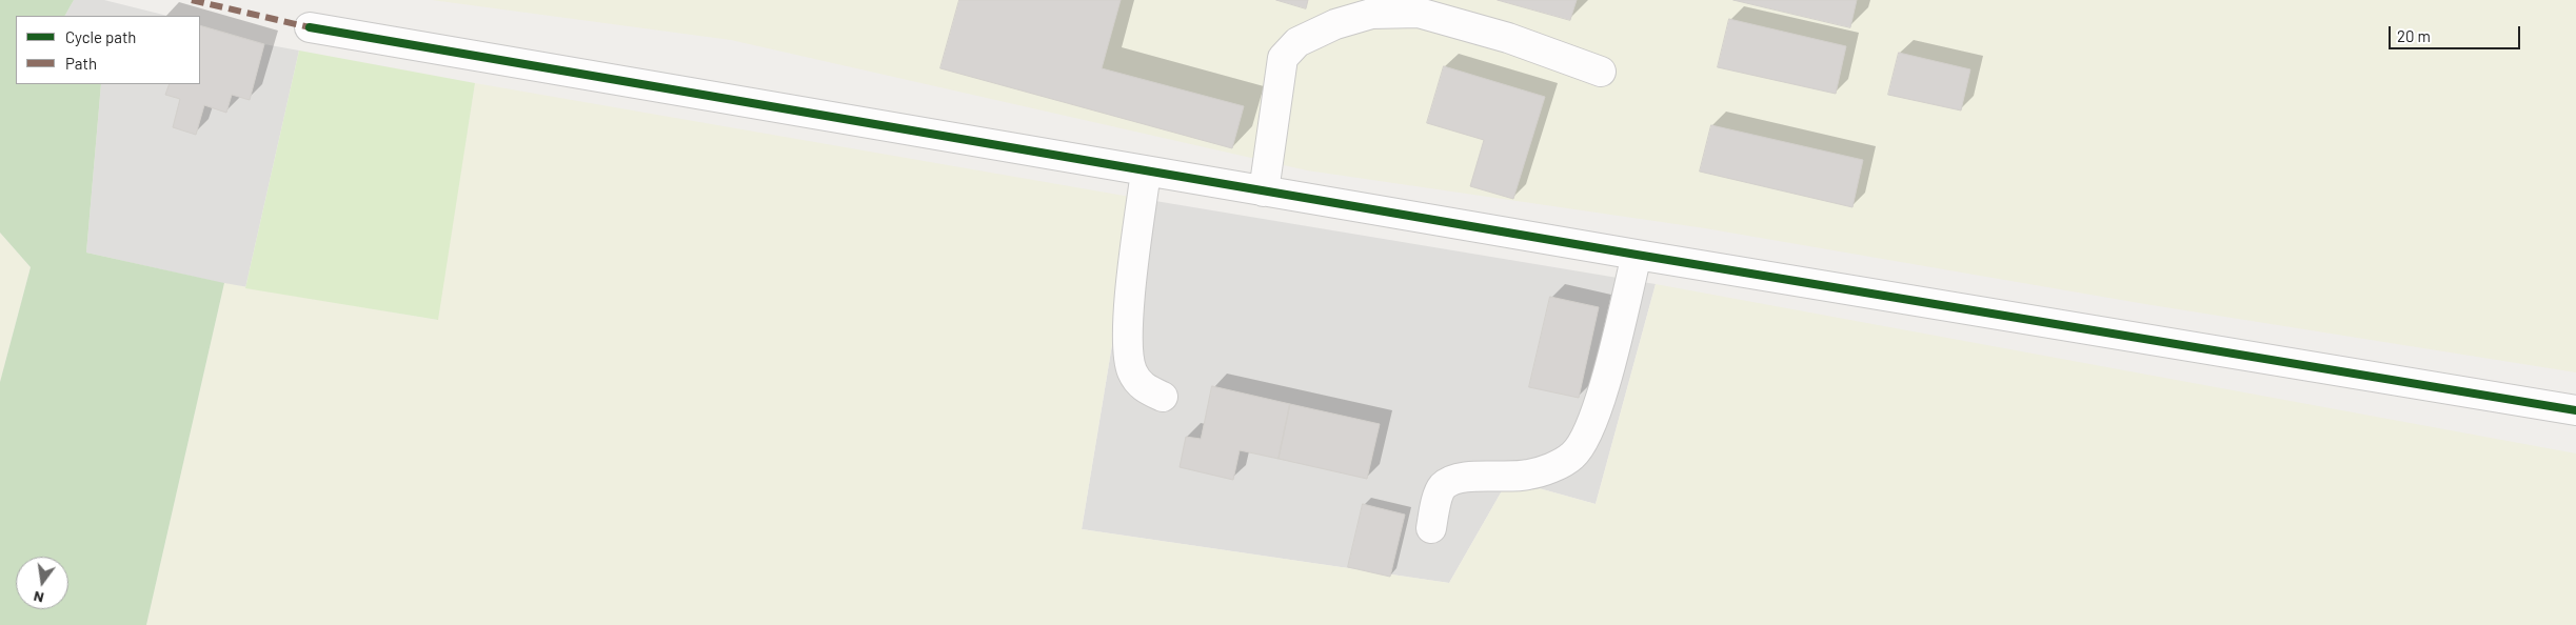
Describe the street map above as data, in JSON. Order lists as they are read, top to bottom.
{
  "legend": ["Cycle path", "Path"],
  "scale_bar": "20 m",
  "north": "bottom"
}
